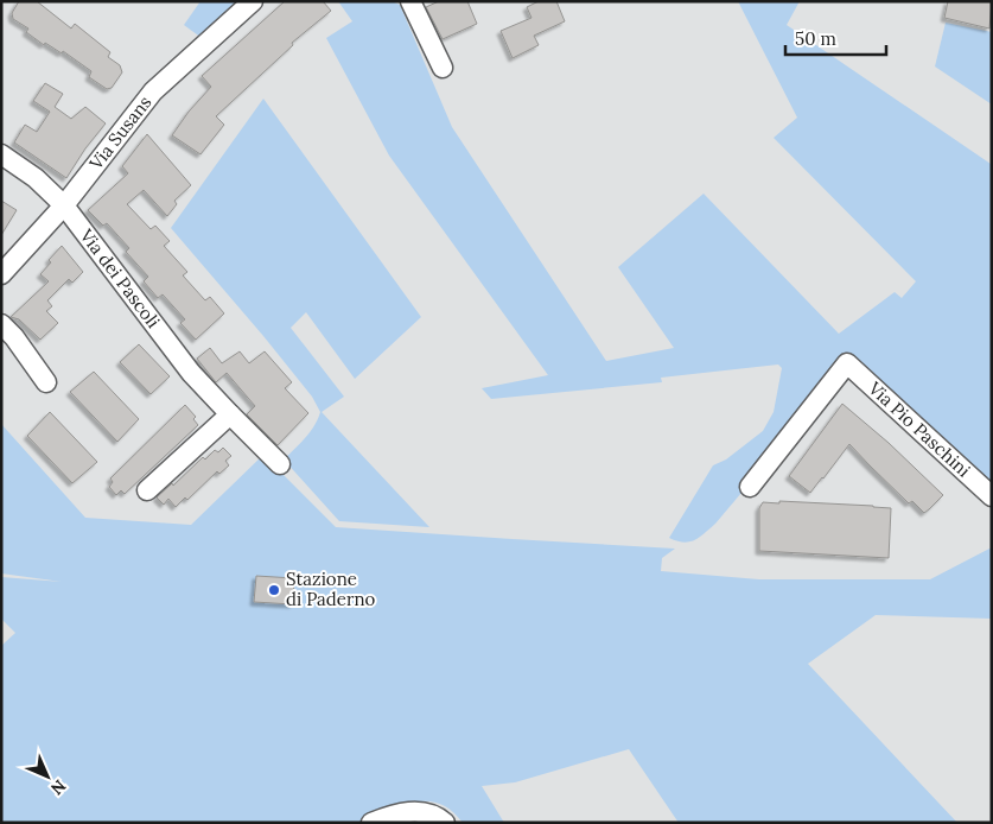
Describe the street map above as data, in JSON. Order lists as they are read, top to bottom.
{
  "streets": {
    "street": ["Via Susans", "Via dei Pascoli", "Via Pio Paschini"]
  },
  "crossings": [
    ["Via Susans", "Via dei Pascoli"]
  ],
  "places": ["Stazione di Paderno"],
  "scale_bar": "50 m",
  "north": "bottom right"
}
